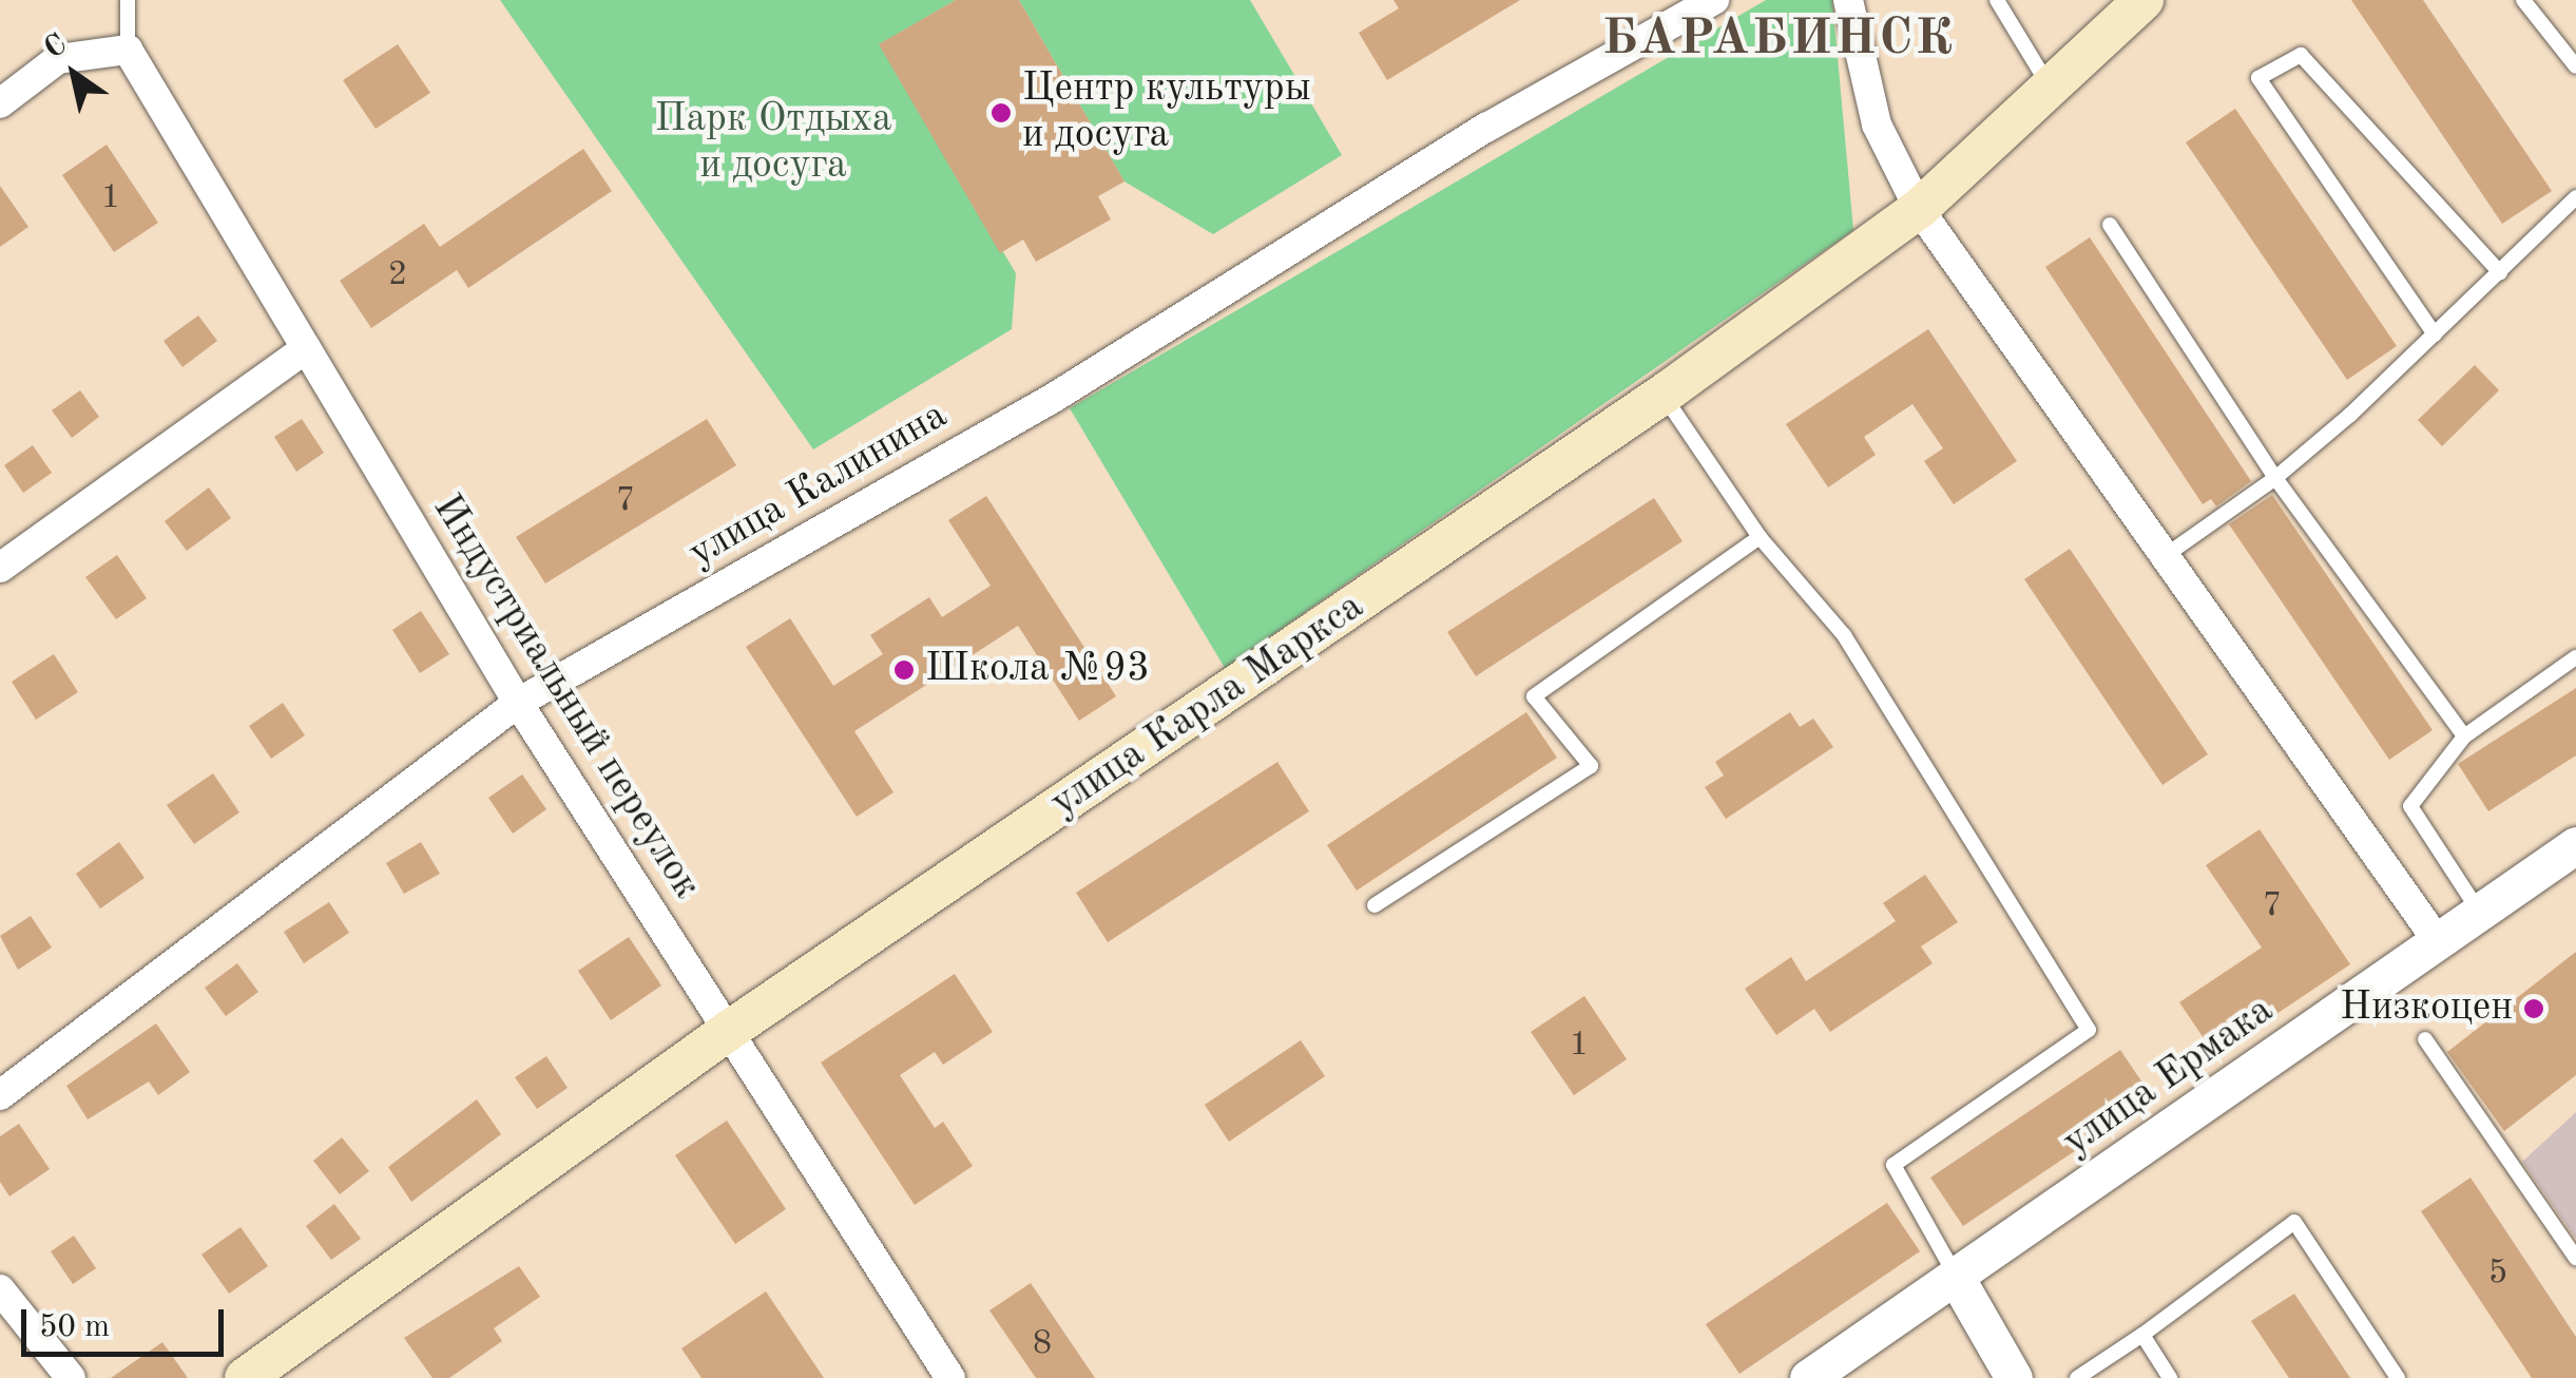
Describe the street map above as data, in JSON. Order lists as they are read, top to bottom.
{
  "streets": {
    "main road": ["улица Карла Маркса"],
    "street": ["улица Калинина", "Индустриальный переулок", "улица Ермака"]
  },
  "crossings": [
    ["улица Калинина", "Индустриальный переулок"],
    ["Индустриальный переулок", "улица Карла Маркса"]
  ],
  "districts": ["БАРАБИНСК"],
  "parks": ["Парк Отдыха и досуга"],
  "places": ["Центр культуры и досуга", "Школа №93", "Низкоцен"],
  "house_numbers": [
    "1",
    "2",
    "7",
    "7",
    "1",
    "5",
    "8"
  ],
  "scale_bar": "50 m",
  "north": "top left"
}
